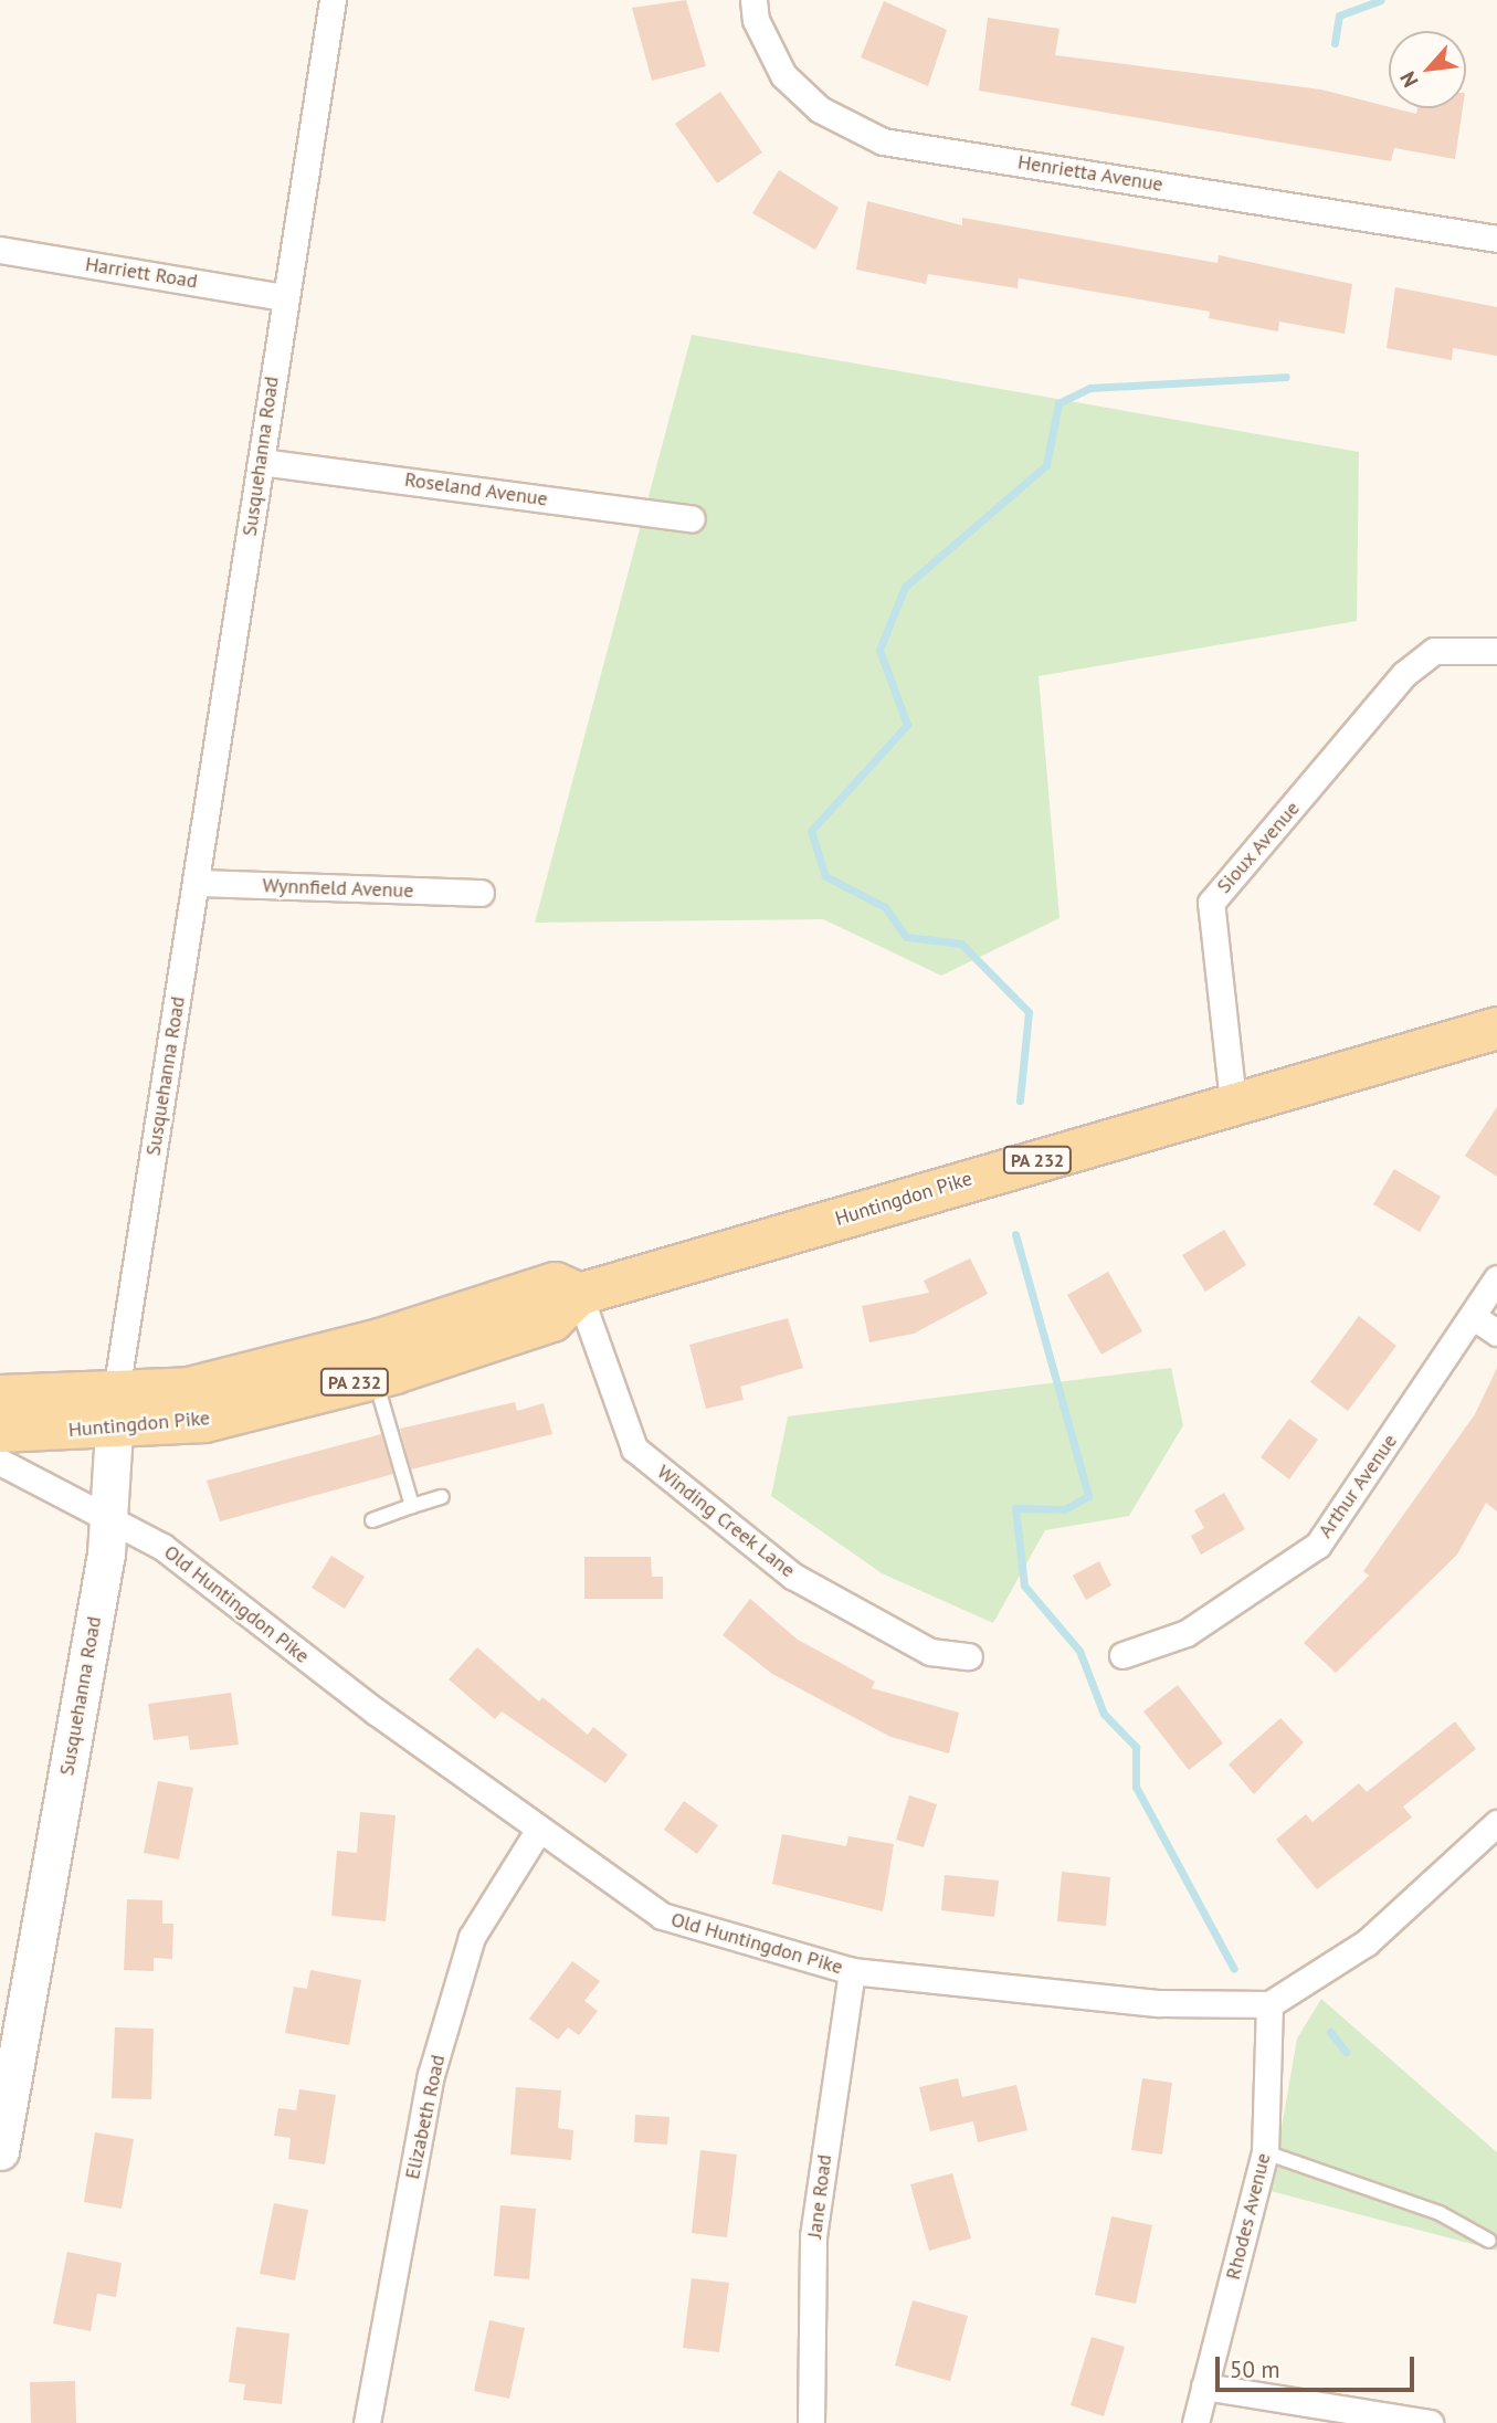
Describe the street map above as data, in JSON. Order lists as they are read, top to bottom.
{
  "streets": {
    "main road": ["Susquehanna Road", "PA 232", "Huntingdon Pike"],
    "street": [
      "Henrietta Avenue",
      "Harriett Road",
      "Roseland Avenue",
      "Sioux Avenue",
      "Wynnfield Avenue",
      "Arthur Avenue",
      "Winding Creek Lane",
      "Old Huntingdon Pike",
      "Elizabeth Road",
      "Jane Road",
      "Rhodes Avenue"
    ]
  },
  "crossings": [
    ["Harriett Road", "Susquehanna Road"],
    ["Susquehanna Road", "Roseland Avenue"],
    ["Susquehanna Road", "Wynnfield Avenue"],
    ["Susquehanna Road", "Huntingdon Pike"],
    ["Susquehanna Road", "Old Huntingdon Pike"],
    ["Sioux Avenue", "Huntingdon Pike"],
    ["Huntingdon Pike", "Winding Creek Lane"],
    ["Old Huntingdon Pike", "Elizabeth Road"],
    ["Old Huntingdon Pike", "Jane Road"],
    ["Old Huntingdon Pike", "Rhodes Avenue"]
  ],
  "scale_bar": "50 m",
  "north": "bottom left"
}
